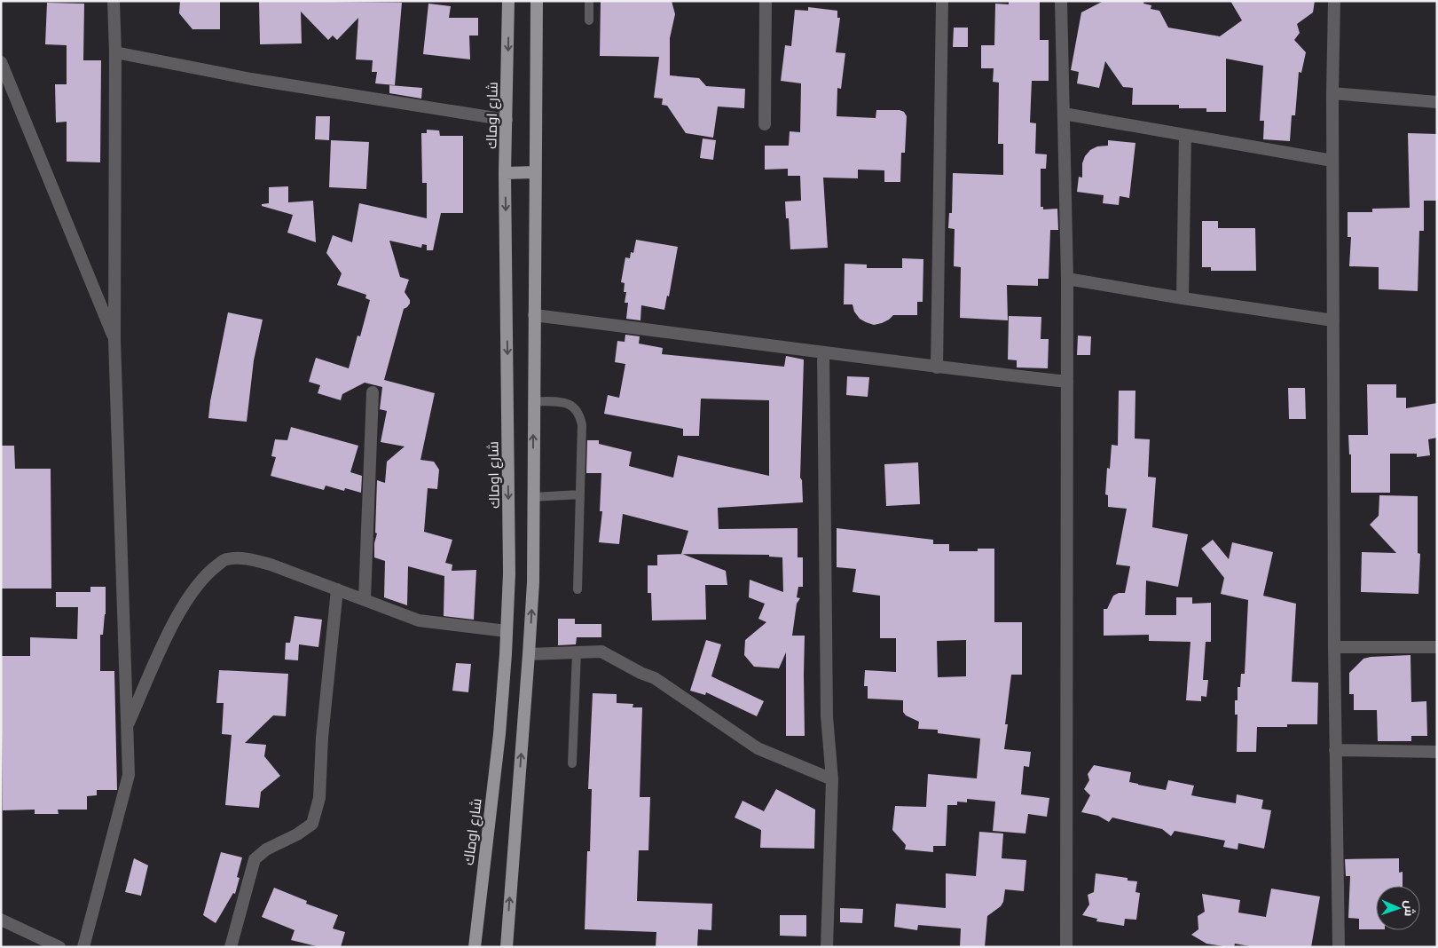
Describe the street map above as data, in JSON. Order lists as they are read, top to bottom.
{
  "streets": {
    "main road": ["شارع اوماك"]
  },
  "north": "right"
}
